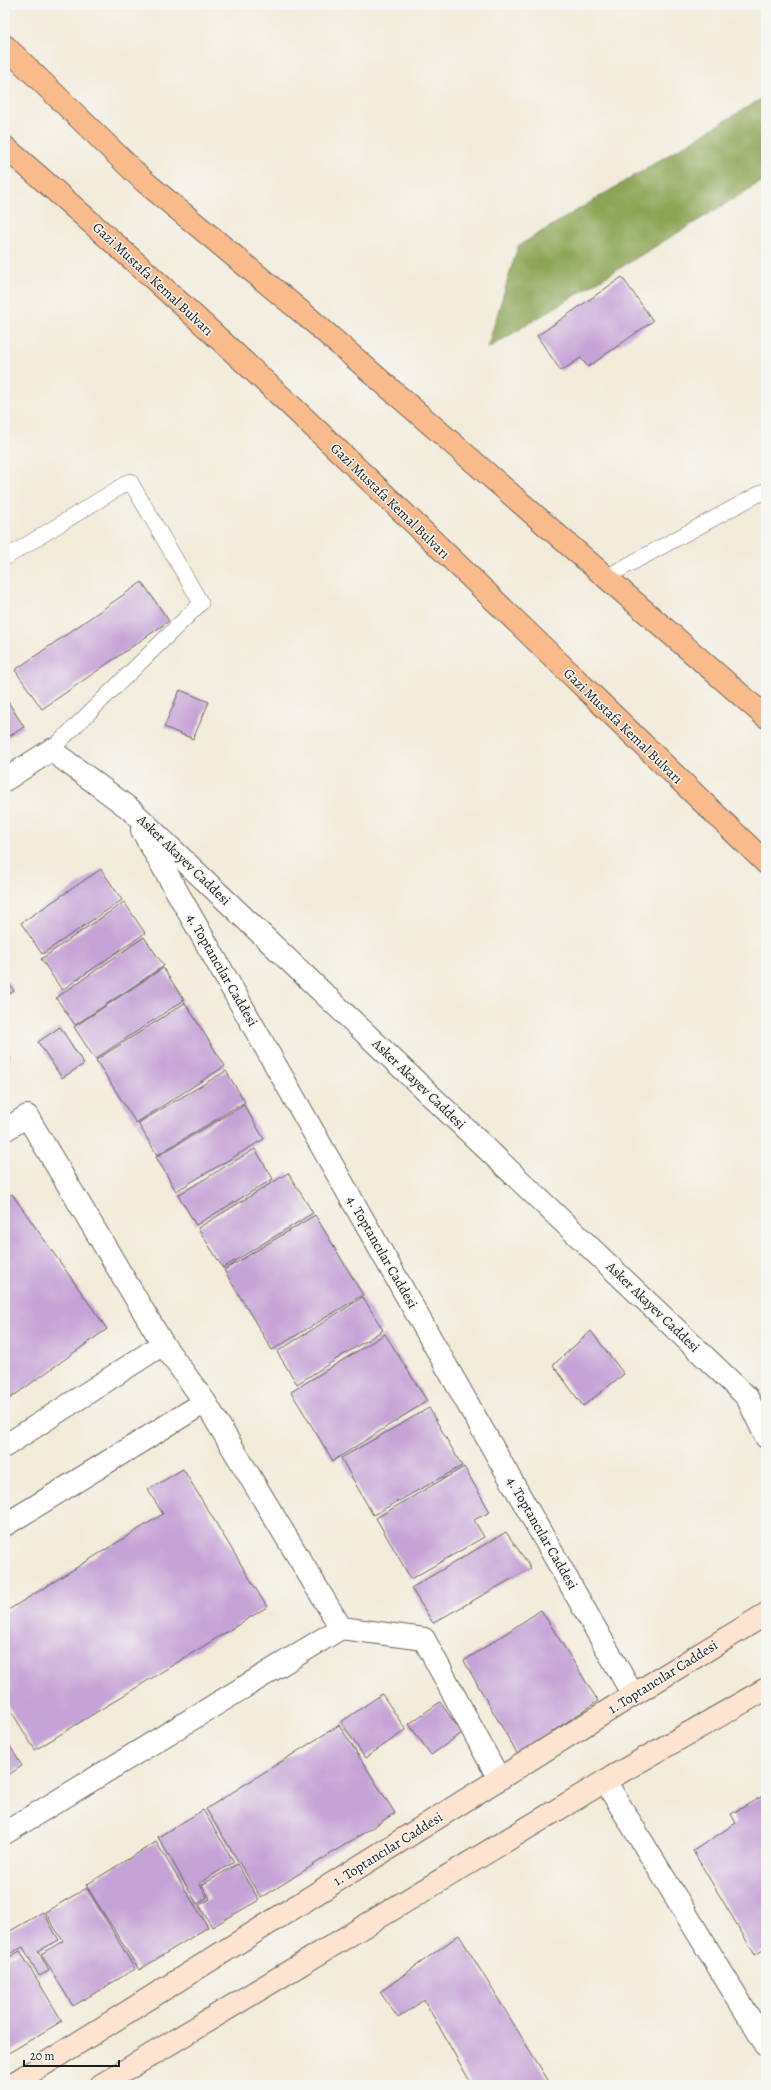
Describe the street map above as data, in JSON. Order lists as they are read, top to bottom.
{
  "streets": {
    "highway": ["Gazi Mustafa Kemal Bulvarı"],
    "street": ["Asker Akayev Caddesi", "4. Toptancılar Caddesi", "1. Toptancılar Caddesi"]
  },
  "crossings": [
    ["Asker Akayev Caddesi", "4. Toptancılar Caddesi"],
    ["4. Toptancılar Caddesi", "1. Toptancılar Caddesi"]
  ],
  "scale_bar": "20 m"
}
